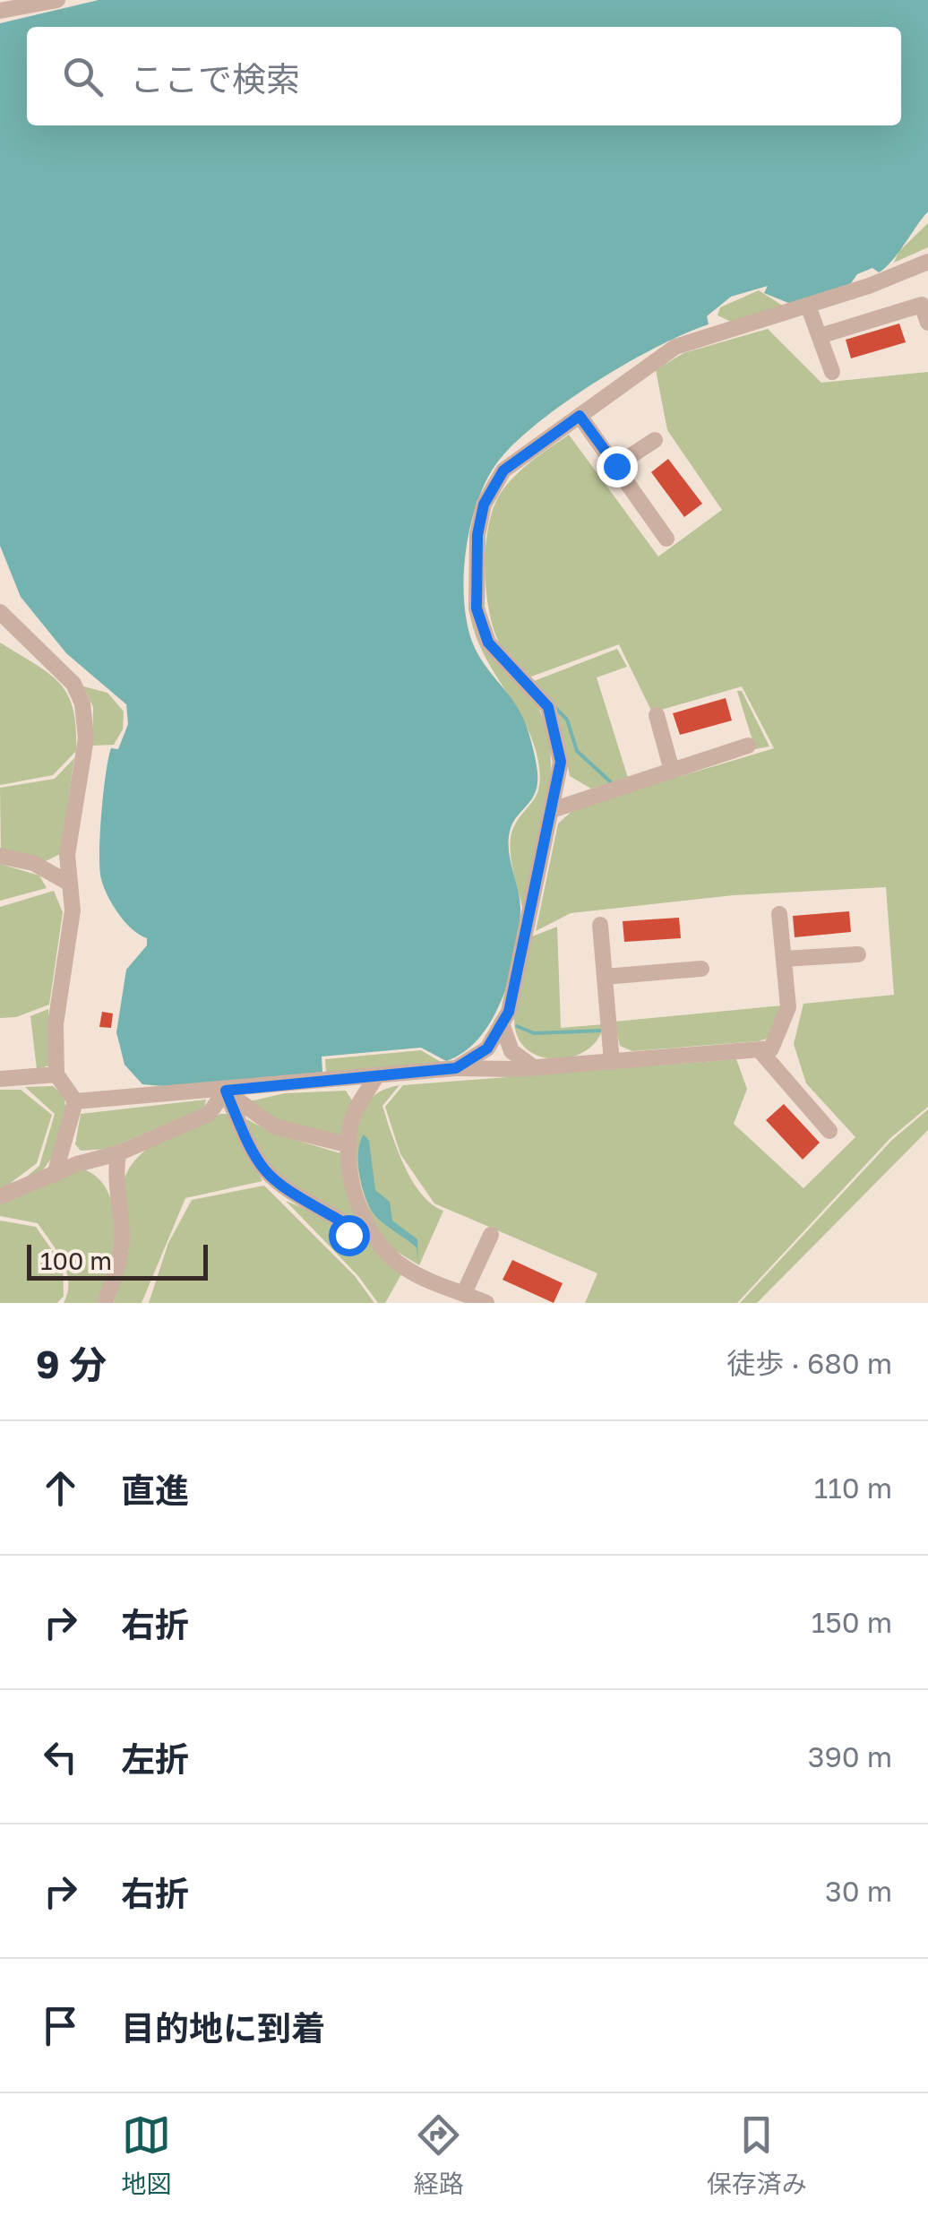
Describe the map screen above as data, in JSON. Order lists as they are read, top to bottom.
{
  "scale_bar": "100 m",
  "page": {
    "search": "ここで検索",
    "scale": "100 m",
    "heading": ["9 分", "徒歩 · 680 m"],
    "list": [
      ["直進", "110 m"],
      ["右折", "150 m"],
      ["左折", "390 m"],
      ["右折", "30 m"],
      "目的地に到着"
    ],
    "nav": ["地図", "経路", "保存済み"]
  }
}
